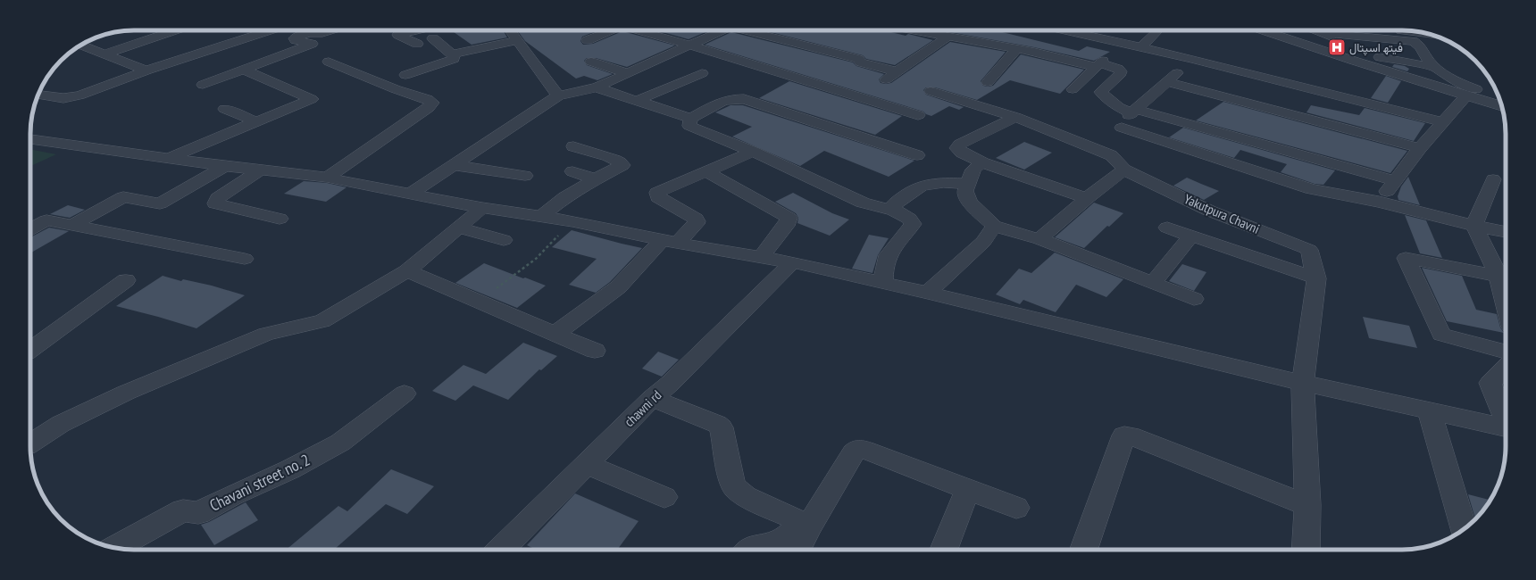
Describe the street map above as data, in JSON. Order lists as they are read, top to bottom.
{
  "streets": {
    "street": ["Yakutpura Chavni", "chawni rd", "Chavani street no. 2"]
  },
  "places": {
    "hospital": ["فیتھ اسپتال"]
  }
}
